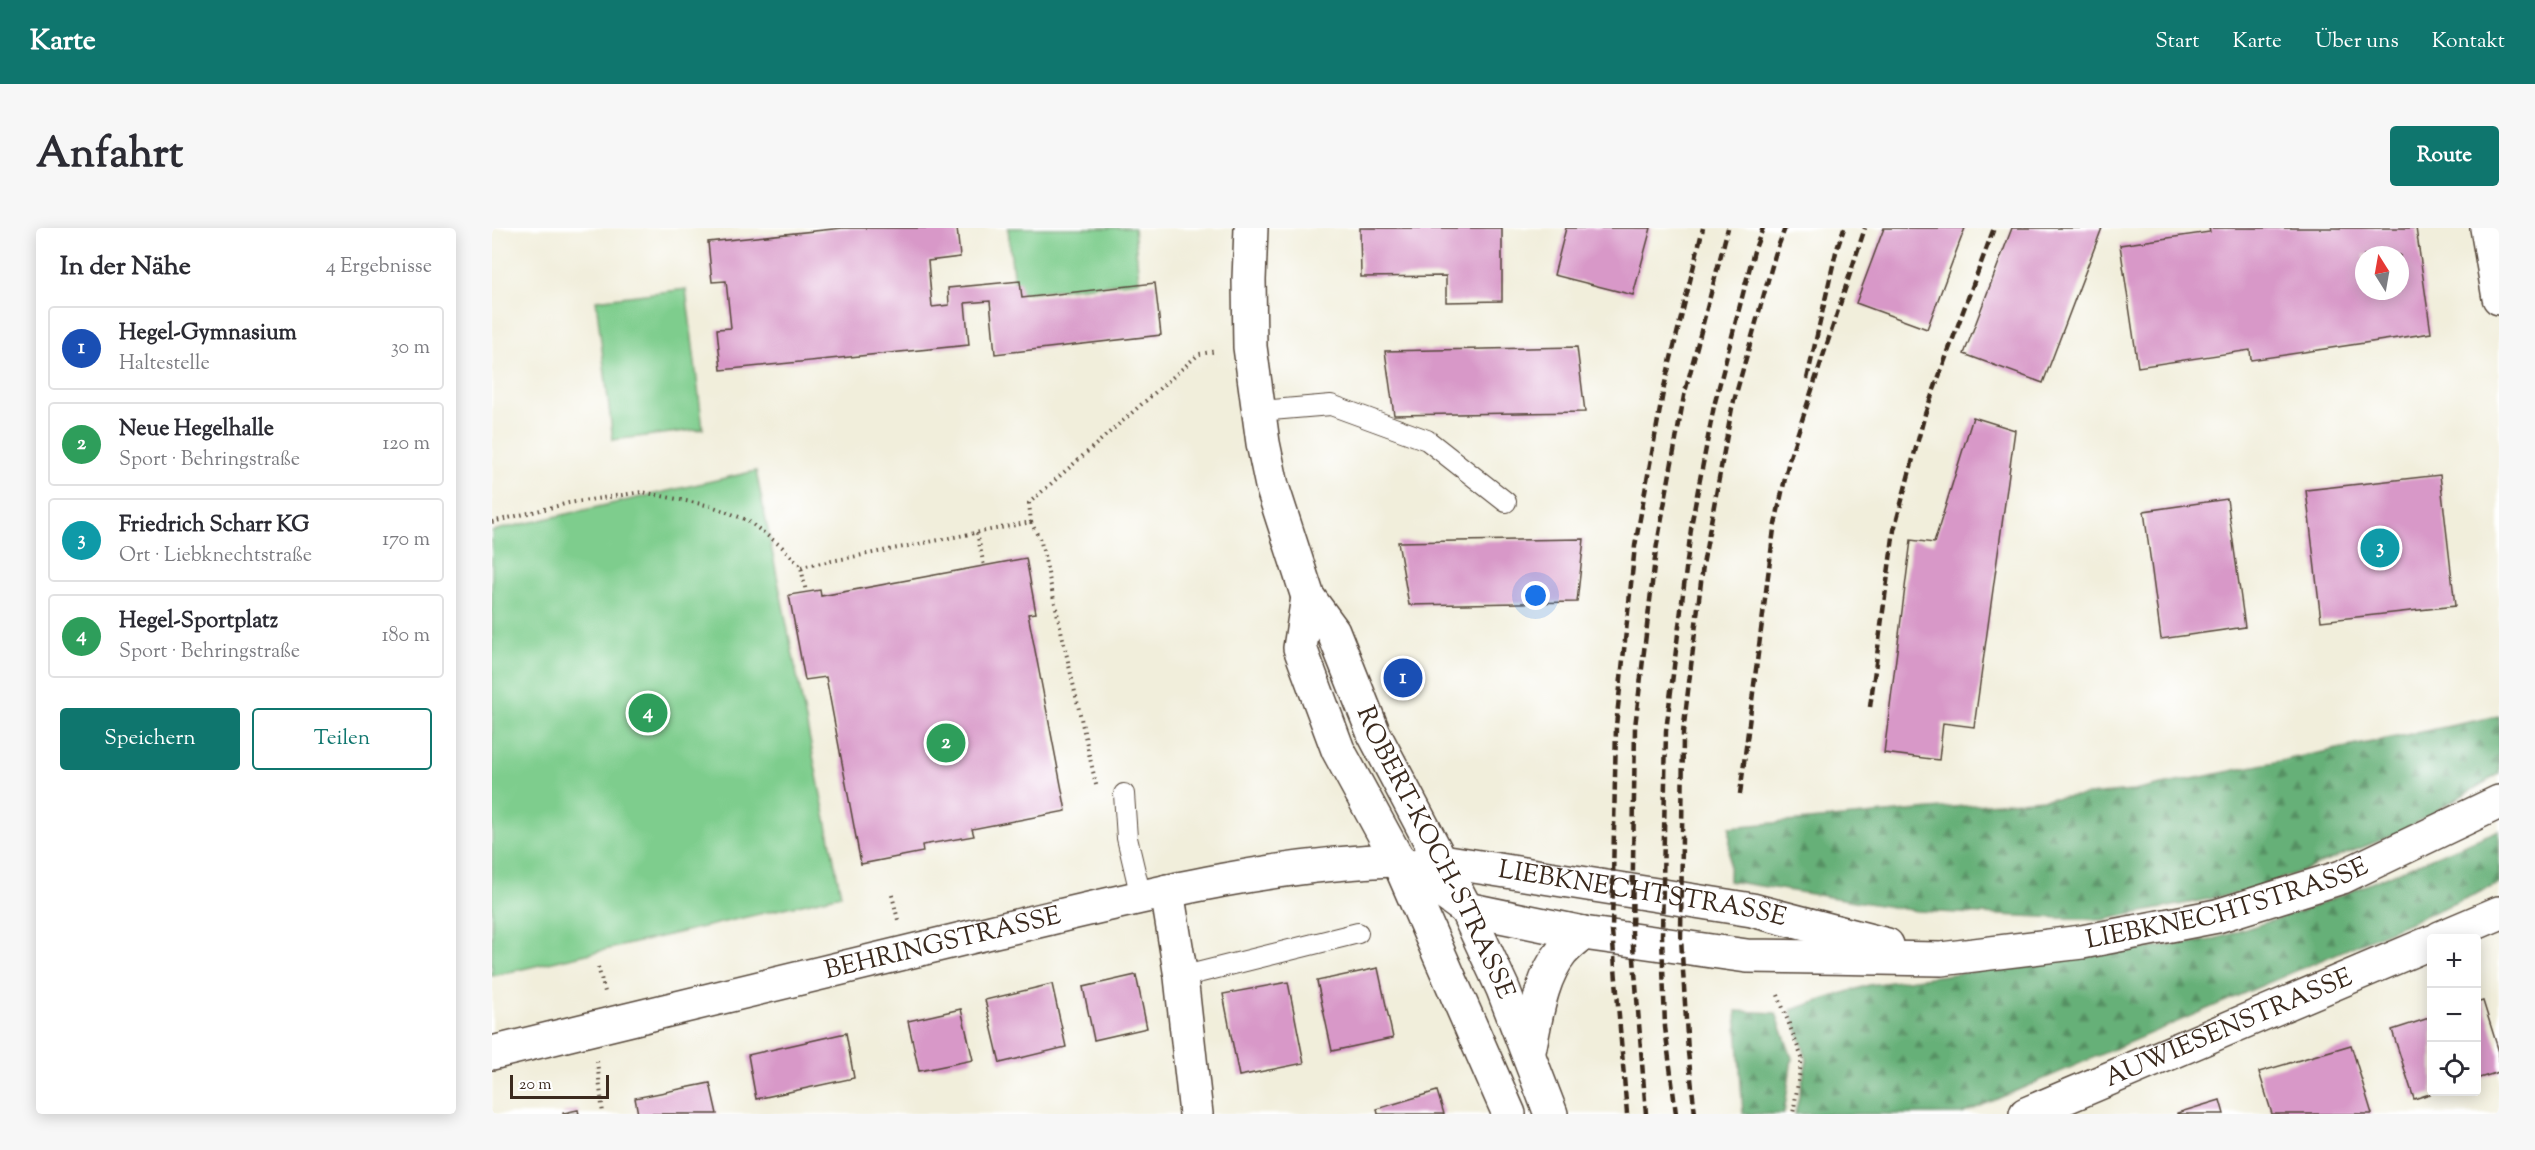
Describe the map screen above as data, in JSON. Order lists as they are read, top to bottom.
{
  "streets": {
    "street": [
      "ROBERT-KOCH-STRASSE",
      "LIEBKNECHTSTRASSE",
      "BEHRINGSTRASSE",
      "AUWIESENSTRASSE"
    ]
  },
  "crossings": [
    ["ROBERT-KOCH-STRASSE", "LIEBKNECHTSTRASSE"],
    ["ROBERT-KOCH-STRASSE", "BEHRINGSTRASSE"],
    ["LIEBKNECHTSTRASSE", "BEHRINGSTRASSE"]
  ],
  "scale_bar": "20 m",
  "north": "top",
  "page": {
    "header": "Karte",
    "nav": [
      "Start",
      "Karte",
      "Über uns",
      "Kontakt"
    ],
    "title": "Anfahrt",
    "buttons": [
      "Route",
      ["Speichern", "Teilen"]
    ],
    "heading": ["In der Nähe", "4 Ergebnisse"],
    "list": [
      {
        "mark": "1",
        "name": "Hegel-Gymnasium",
        "note": "Haltestelle",
        "value": "30 m"
      },
      {
        "mark": "2",
        "name": "Neue Hegelhalle",
        "note": "Sport · Behringstraße",
        "value": "120 m"
      },
      {
        "mark": "3",
        "name": "Friedrich Scharr KG",
        "note": "Ort · Liebknechtstraße",
        "value": "170 m"
      },
      {
        "mark": "4",
        "name": "Hegel-Sportplatz",
        "note": "Sport · Behringstraße",
        "value": "180 m"
      }
    ],
    "pins": [
      "3",
      "1",
      "4",
      "2"
    ],
    "map_buttons": ["+", "−"],
    "scale": "20 m"
  }
}
